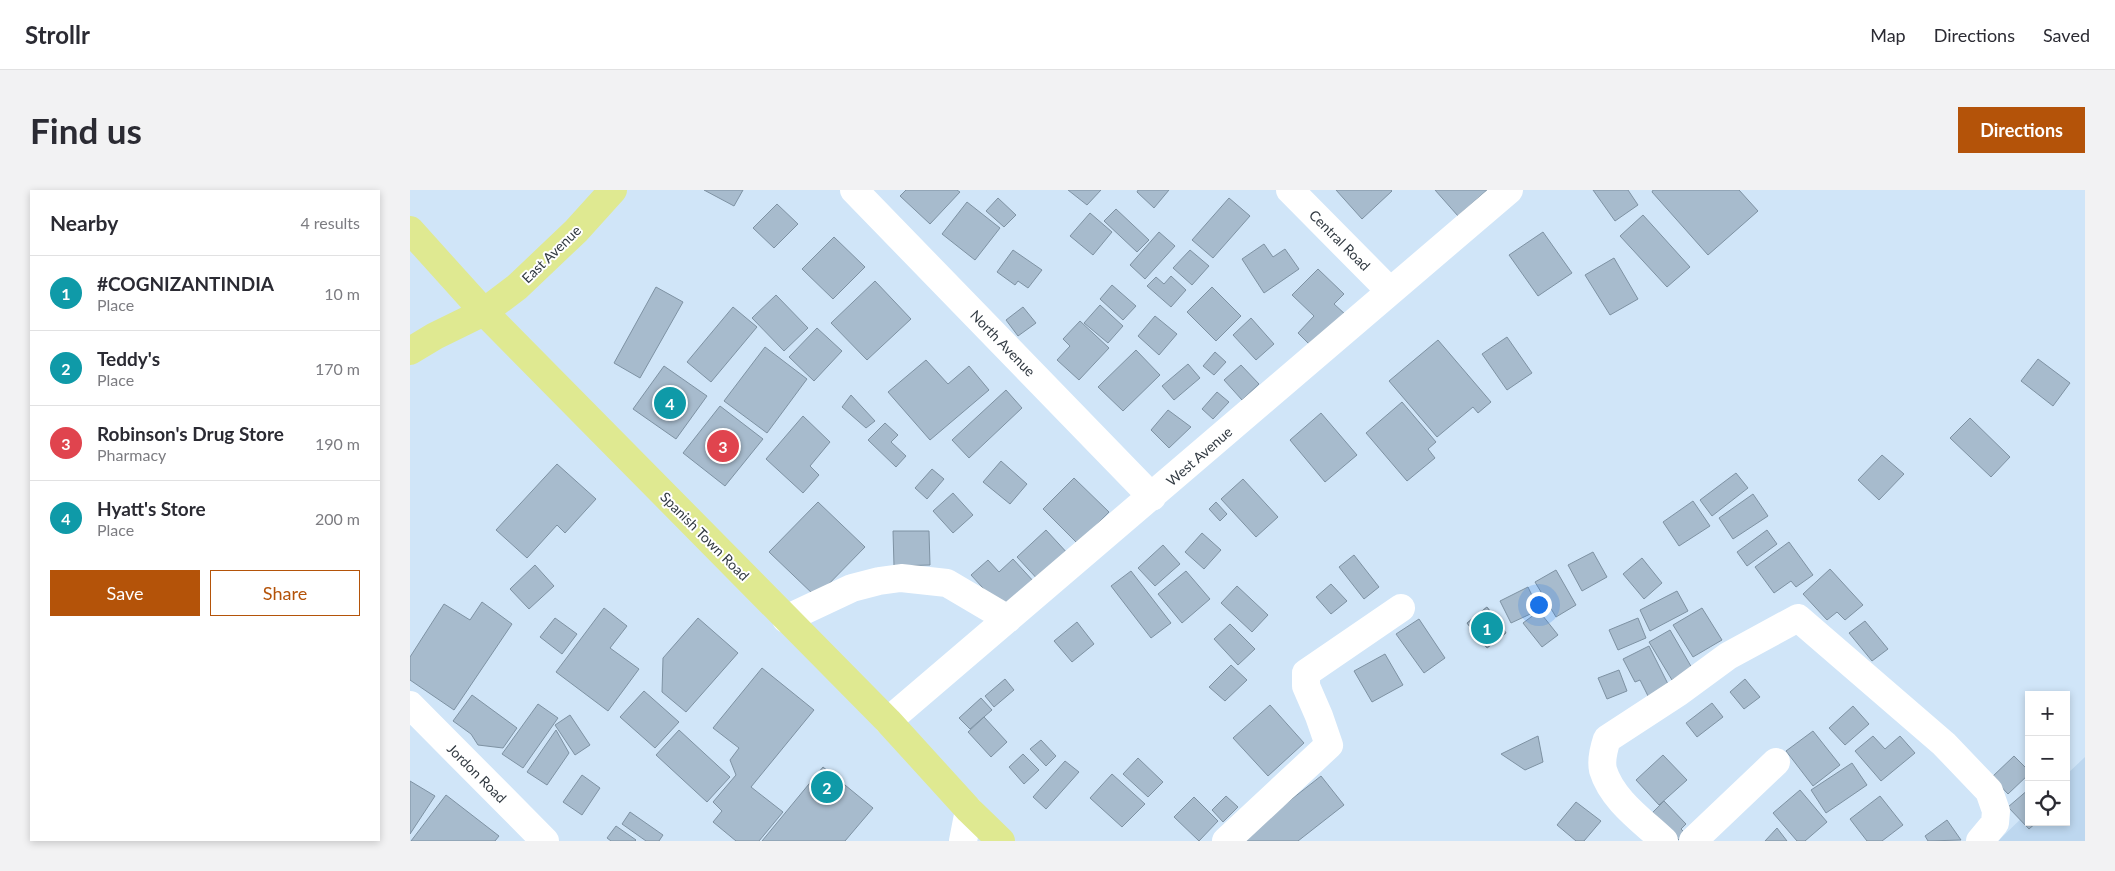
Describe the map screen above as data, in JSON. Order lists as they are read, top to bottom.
{
  "streets": {
    "main road": ["East Avenue", "Spanish Town Road"],
    "street": [
      "Central Road",
      "North Avenue",
      "West Avenue",
      "Jordon Road"
    ]
  },
  "crossings": [
    ["Central Road", "West Avenue"],
    ["East Avenue", "Spanish Town Road"],
    ["North Avenue", "West Avenue"],
    ["West Avenue", "Spanish Town Road"]
  ],
  "page": {
    "header": "Strollr",
    "nav": ["Map", "Directions", "Saved"],
    "buttons": [
      "Directions",
      ["Save", "Share"]
    ],
    "title": "Find us",
    "heading": ["Nearby", "4 results"],
    "list": [
      {
        "mark": "1",
        "name": "#COGNIZANTINDIA",
        "note": "Place",
        "value": "10 m"
      },
      {
        "mark": "2",
        "name": "Teddy's",
        "note": "Place",
        "value": "170 m"
      },
      {
        "mark": "3",
        "name": "Robinson's Drug Store",
        "note": "Pharmacy",
        "value": "190 m"
      },
      {
        "mark": "4",
        "name": "Hyatt's Store",
        "note": "Place",
        "value": "200 m"
      }
    ],
    "pins": [
      "4",
      "3",
      "1",
      "2"
    ],
    "map_buttons": ["+", "−"]
  }
}
